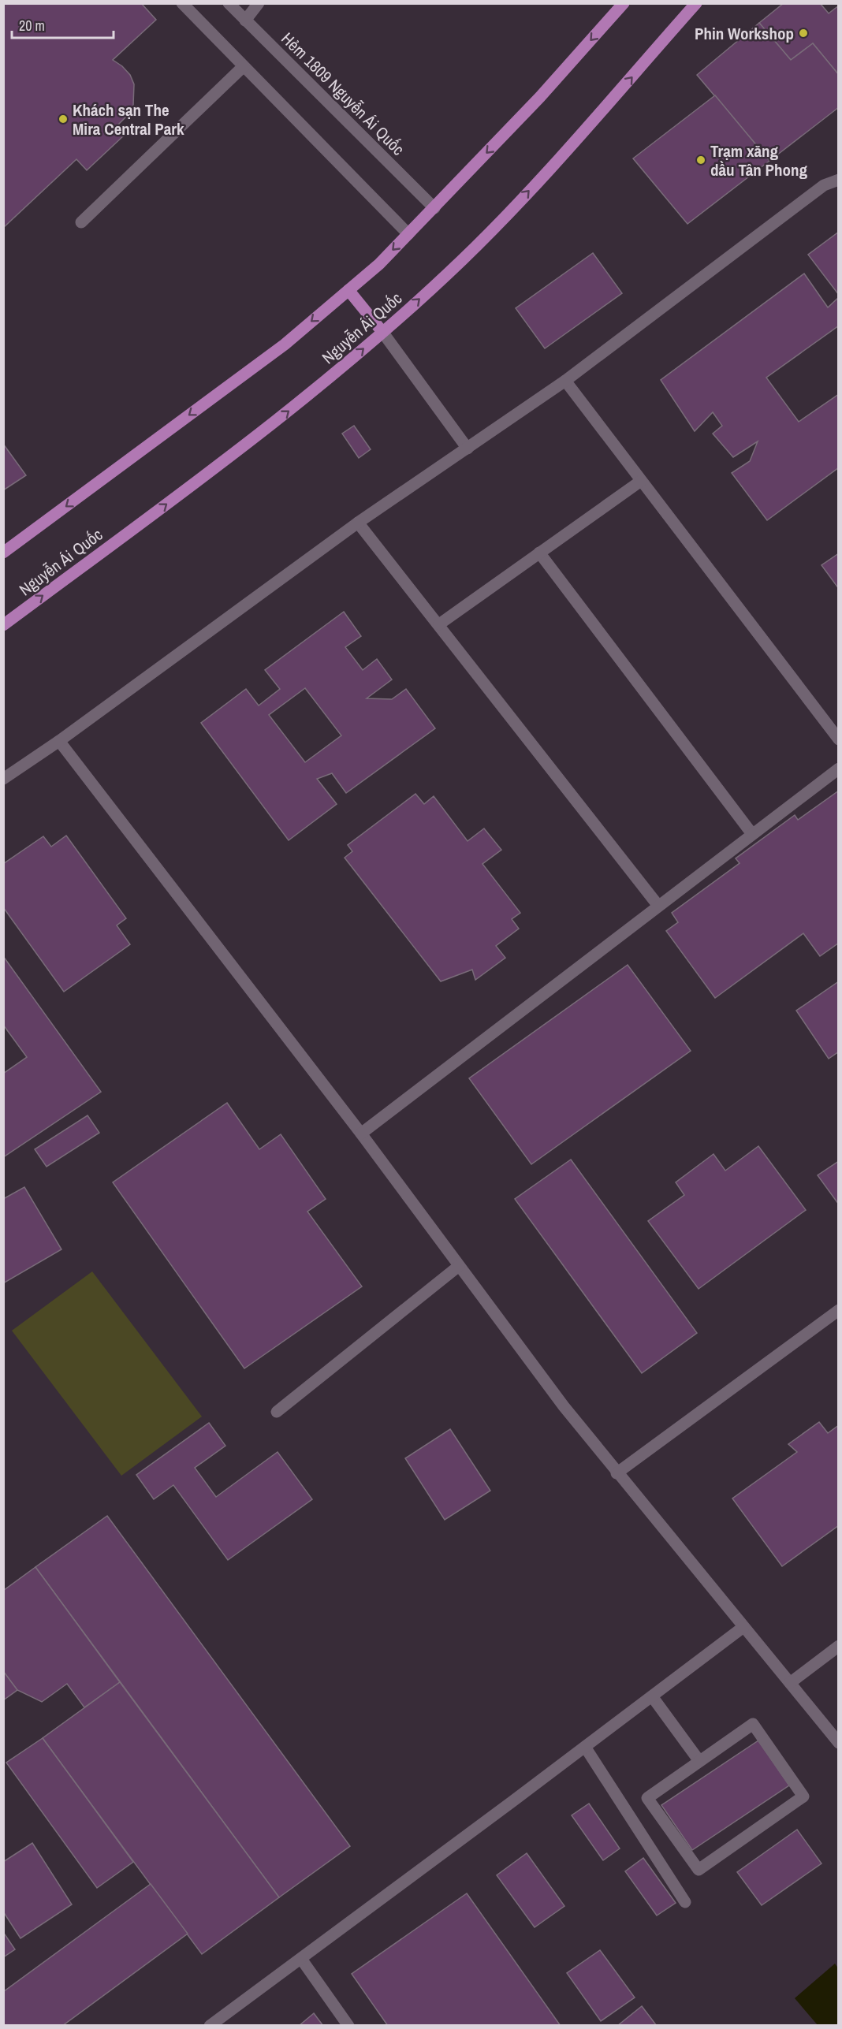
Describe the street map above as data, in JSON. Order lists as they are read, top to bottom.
{
  "streets": {
    "main road": ["Nguyễn Ái Quốc"],
    "lane": ["Hẻm 1809 Nguyễn Ái Quốc"]
  },
  "places": ["Phin Workshop", "Khách sạn The Mira Central Park", "Trạm xăng dầu Tân Phong"],
  "scale_bar": "20 m"
}
